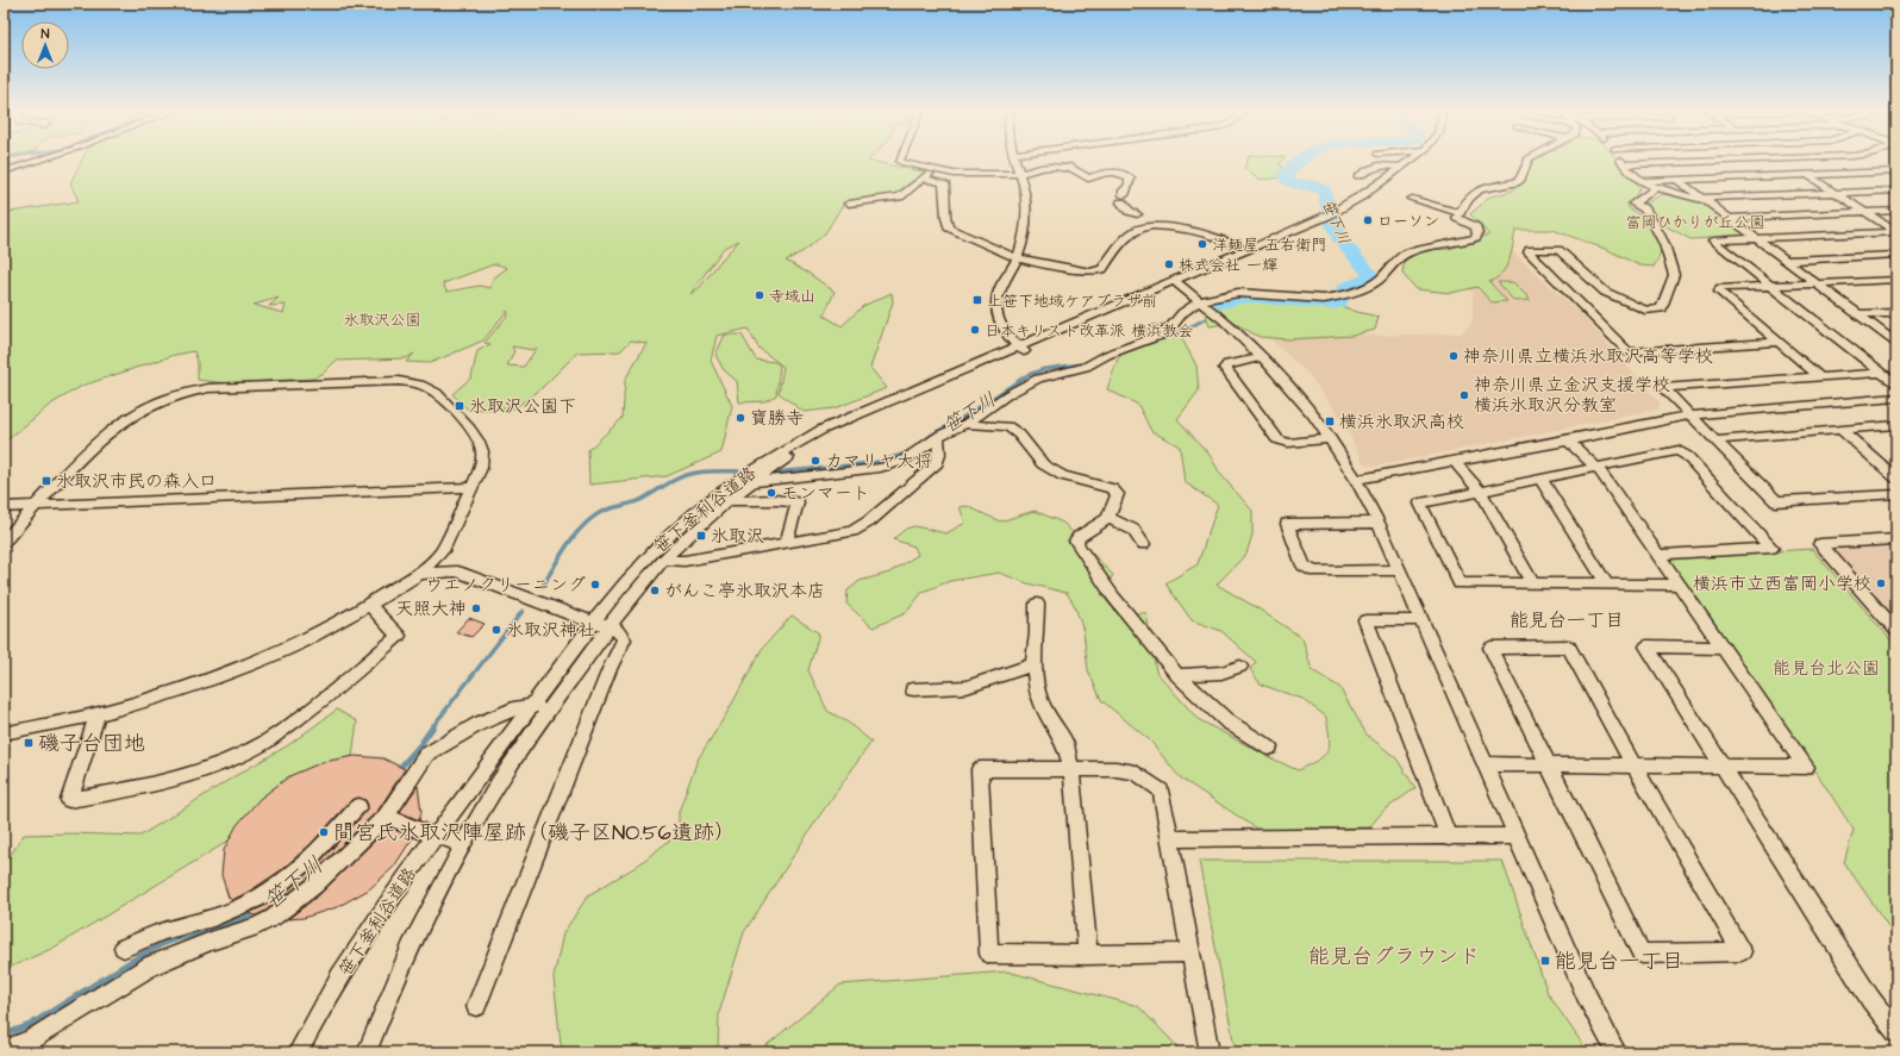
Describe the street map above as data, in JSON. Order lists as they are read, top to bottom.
{
  "streets": {
    "street": ["笹下釜利谷道路"]
  },
  "districts": ["能見台一丁目"],
  "water": ["笹下川"],
  "parks": [
    "富岡ひかりが丘公園",
    "氷取沢公園",
    "能見台北公園",
    "能見台グラウンド"
  ],
  "places": {
    "other": [
      "ローソン",
      "洋麺屋 五右衛門",
      "株式会社 一輝",
      "寺域山",
      "日本キリスト改革派 横浜教会",
      "神奈川県立横浜氷取沢高等学校",
      "神奈川県立金沢支援学校 横浜氷取沢分教室",
      "寶勝寺",
      "カマリヤ大将",
      "モンマート",
      "横浜市立西富岡小学校",
      "ウエノクリーニング",
      "がんこ亭氷取沢本店",
      "天照大神",
      "氷取沢神社",
      "間宮氏氷取沢陣屋跡（磯子区NO.56遺跡）"
    ],
    "transit": [
      "上笹下地域ケアプラザ前",
      "氷取沢公園下",
      "横浜氷取沢高校",
      "氷取沢市民の森入口",
      "氷取沢",
      "磯子台団地",
      "能見台一丁目"
    ]
  },
  "north": "top"
}
